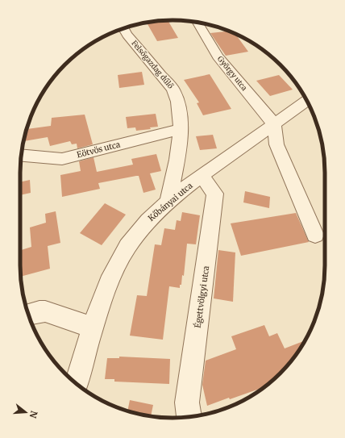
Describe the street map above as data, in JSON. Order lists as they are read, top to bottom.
{
  "streets": {
    "street": [
      "Felsőgazdag dűlő",
      "György utca",
      "Eötvös utca",
      "Kőbányai utca",
      "Égettvölgyi utca"
    ]
  },
  "crossings": [
    ["Felsőgazdag dűlő", "Eötvös utca"],
    ["Felsőgazdag dűlő", "Kőbányai utca"],
    ["György utca", "Kőbányai utca"],
    ["Kőbányai utca", "Égettvölgyi utca"]
  ],
  "north": "right"
}
